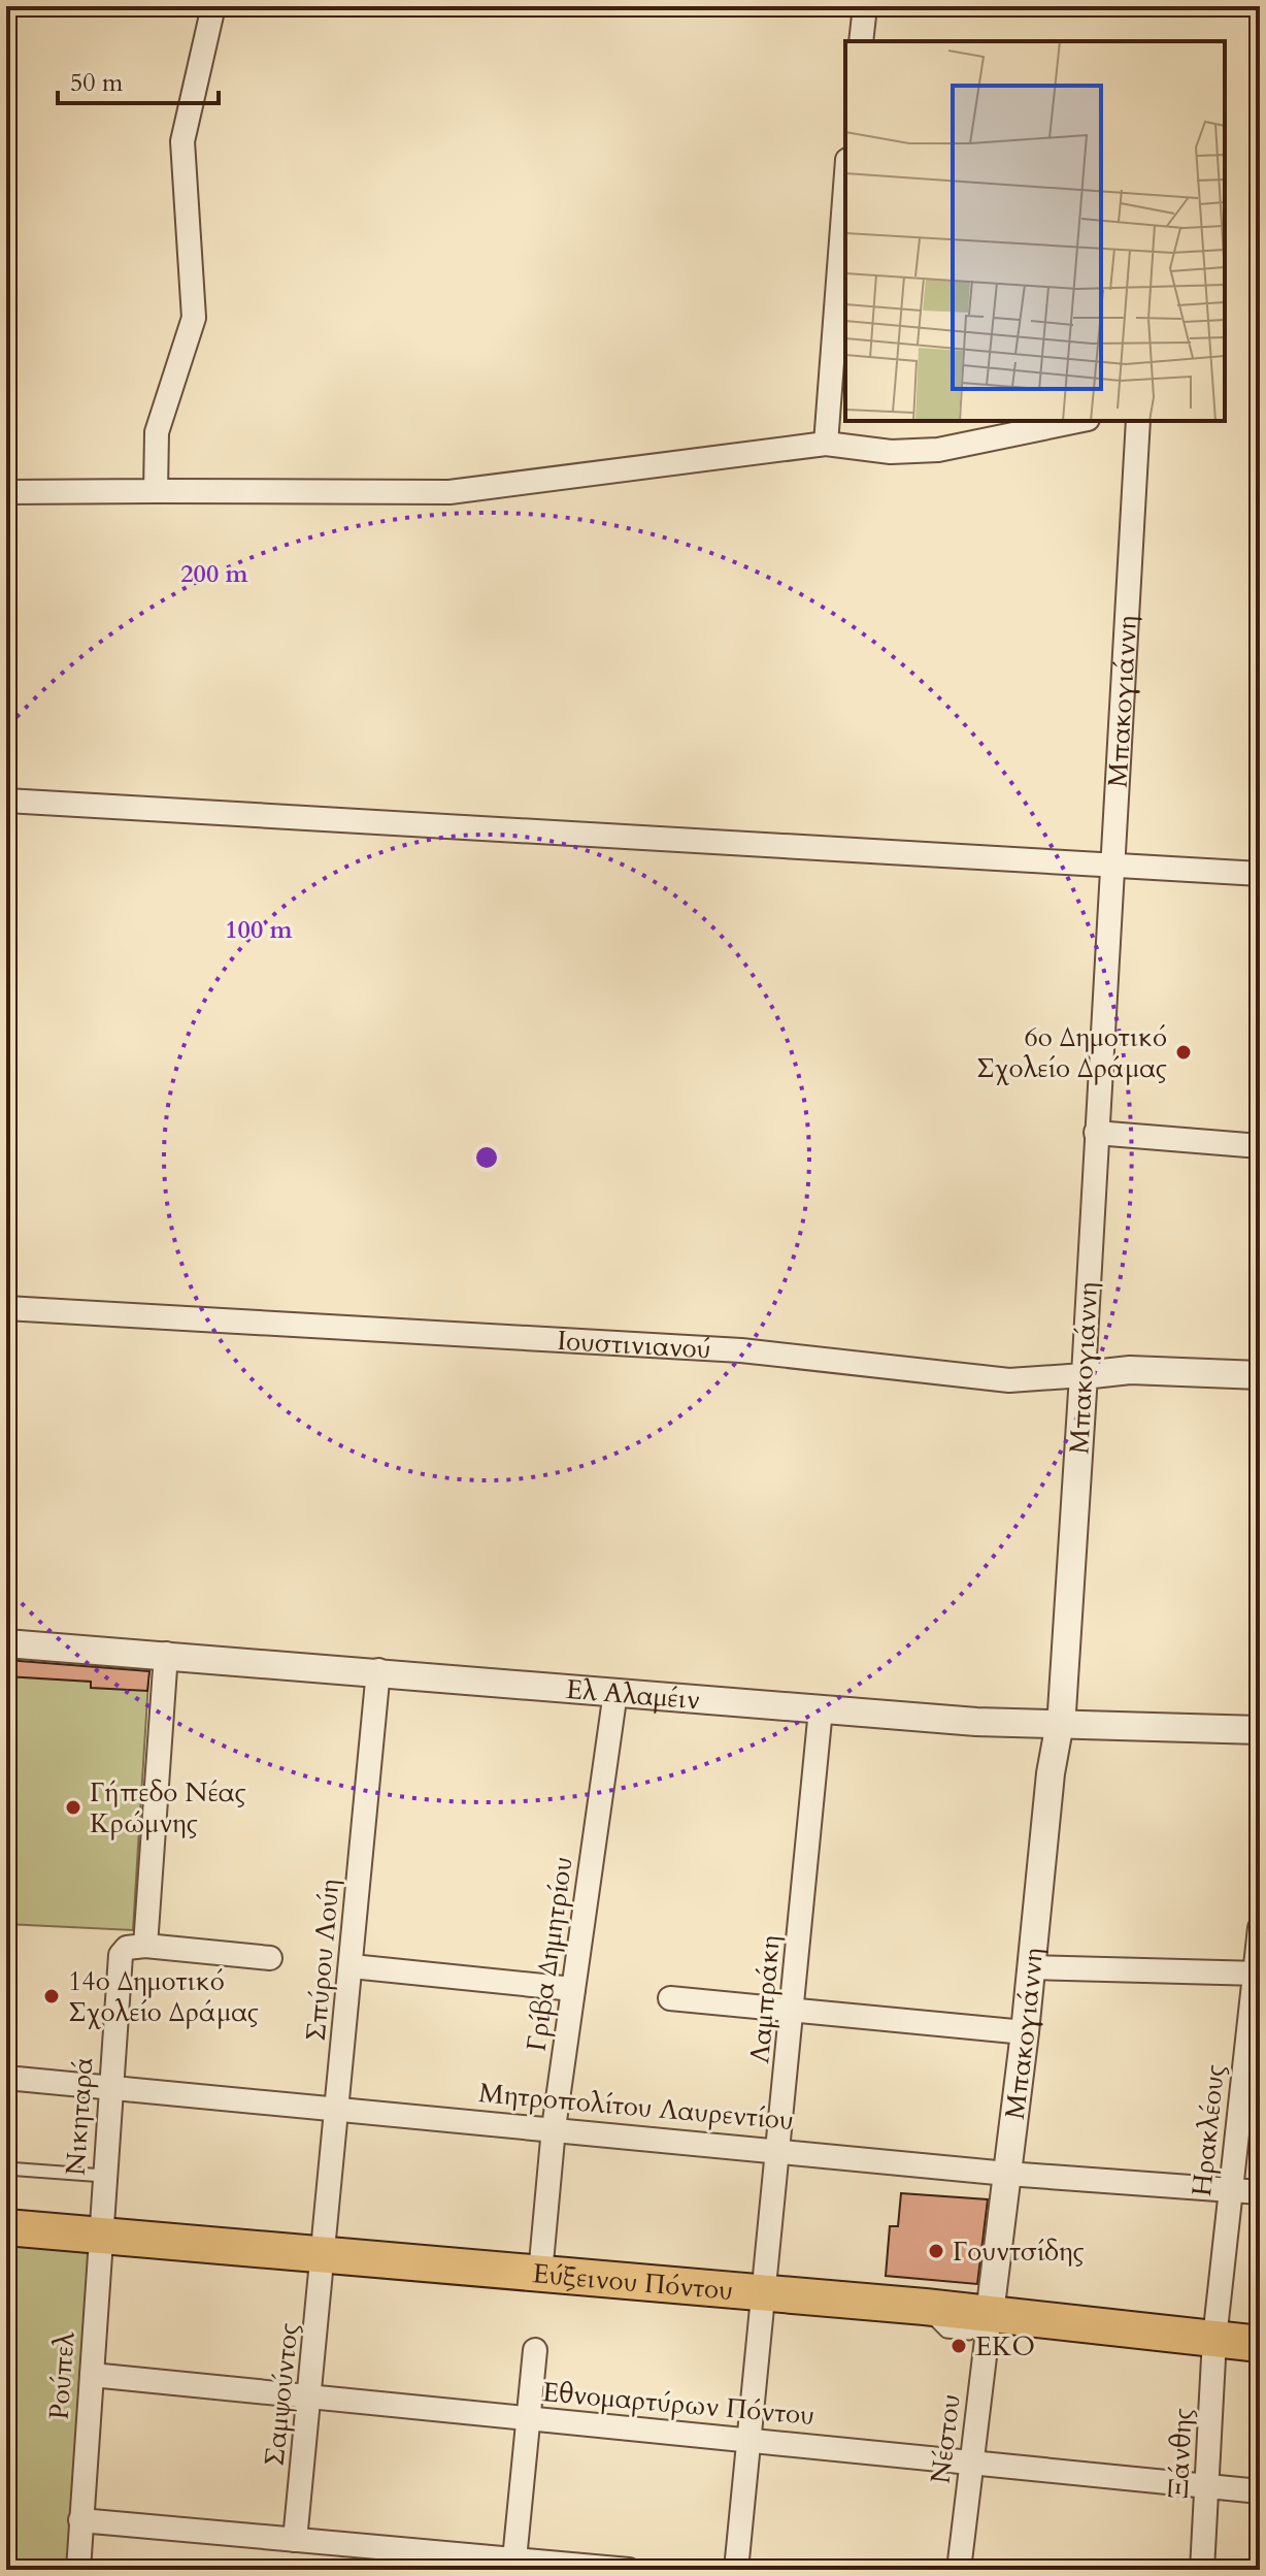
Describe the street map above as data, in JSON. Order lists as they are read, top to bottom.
{
  "streets": {
    "main road": ["Εύξεινου Πόντου"],
    "street": [
      "Μπακογιάννη",
      "Ιουστινιανού",
      "Ελ Αλαμέιν",
      "Γρίβα Δημητρίου",
      "Σπύρου Λούη",
      "Λαμπράκη",
      "Μητροπολίτου Λαυρεντίου",
      "Νικηταρά",
      "Ηρακλέους",
      "Ρούπελ",
      "Σαμψούντος",
      "Εθνομαρτύρων Πόντου",
      "Νέστου",
      "Ξάνθης"
    ]
  },
  "crossings": [
    ["Μπακογιάννη", "Ιουστινιανού"],
    ["Μπακογιάννη", "Ελ Αλαμέιν"],
    ["Μπακογιάννη", "Μητροπολίτου Λαυρεντίου"],
    ["Μπακογιάννη", "Εύξεινου Πόντου"],
    ["Μπακογιάννη", "Νέστου"],
    ["Ελ Αλαμέιν", "Γρίβα Δημητρίου"],
    ["Ελ Αλαμέιν", "Σπύρου Λούη"],
    ["Ελ Αλαμέιν", "Λαμπράκη"],
    ["Ελ Αλαμέιν", "Νικηταρά"],
    ["Γρίβα Δημητρίου", "Μητροπολίτου Λαυρεντίου"],
    ["Γρίβα Δημητρίου", "Εύξεινου Πόντου"],
    ["Σπύρου Λούη", "Μητροπολίτου Λαυρεντίου"],
    ["Σπύρου Λούη", "Εύξεινου Πόντου"],
    ["Σπύρου Λούη", "Σαμψούντος"],
    ["Λαμπράκη", "Μητροπολίτου Λαυρεντίου"],
    ["Λαμπράκη", "Εύξεινου Πόντου"],
    ["Λαμπράκη", "Εθνομαρτύρων Πόντου"],
    ["Μητροπολίτου Λαυρεντίου", "Νικηταρά"],
    ["Μητροπολίτου Λαυρεντίου", "Ηρακλέους"],
    ["Νικηταρά", "Εύξεινου Πόντου"],
    ["Νικηταρά", "Ρούπελ"],
    ["Ηρακλέους", "Εύξεινου Πόντου"],
    ["Ηρακλέους", "Ξάνθης"],
    ["Εύξεινου Πόντου", "Ρούπελ"],
    ["Εύξεινου Πόντου", "Σαμψούντος"],
    ["Εύξεινου Πόντου", "Νέστου"],
    ["Εύξεινου Πόντου", "Ξάνθης"],
    ["Ρούπελ", "Εθνομαρτύρων Πόντου"],
    ["Σαμψούντος", "Εθνομαρτύρων Πόντου"],
    ["Εθνομαρτύρων Πόντου", "Νέστου"],
    ["Εθνομαρτύρων Πόντου", "Ξάνθης"]
  ],
  "places": [
    "6o Δημοτικό Σχολείο Δράμας",
    "Γήπεδο Νέας Κρώμνης",
    "14ο Δημοτικό Σχολείο Δράμας",
    "Γουντσίδης",
    "EKO"
  ],
  "scale_bar": "50 m",
  "rings": ["200 m", "100 m"]
}
